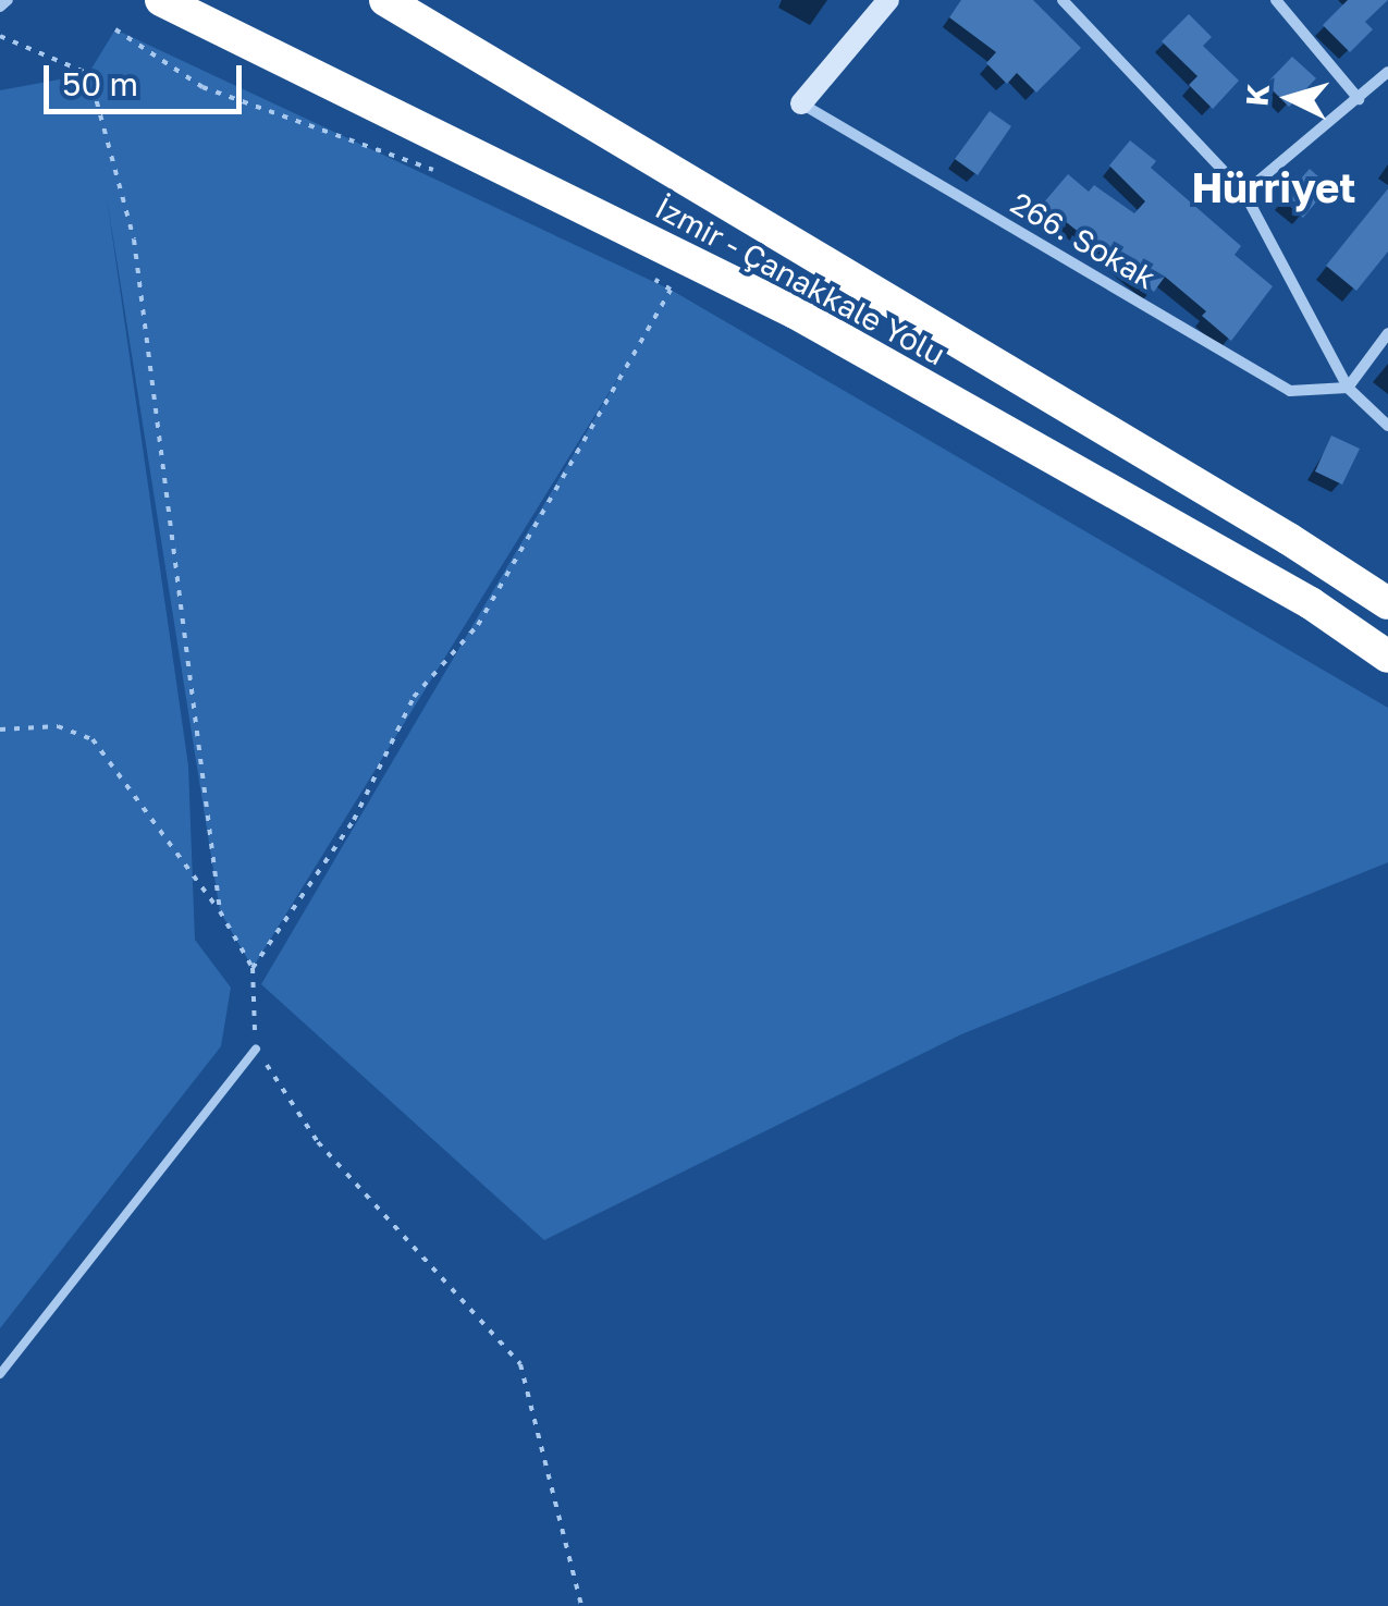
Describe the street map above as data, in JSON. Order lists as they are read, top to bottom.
{
  "streets": {
    "highway": ["İzmir - Çanakkale Yolu"],
    "street": ["266. Sokak"]
  },
  "districts": ["Hürriyet"],
  "scale_bar": "50 m",
  "north": "left"
}
